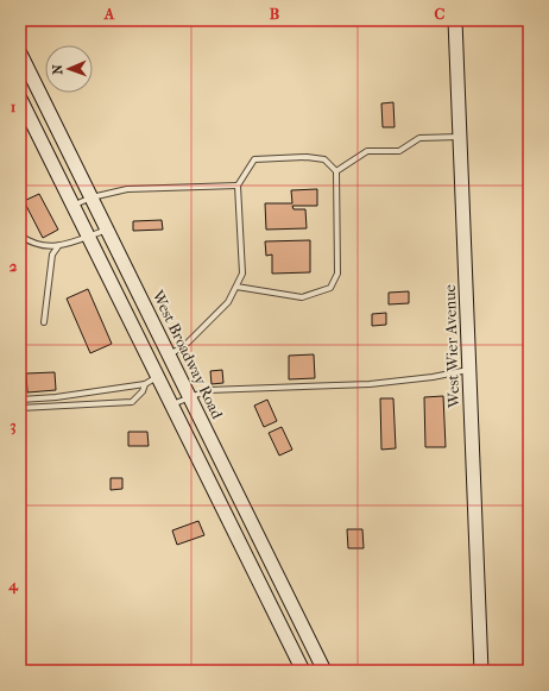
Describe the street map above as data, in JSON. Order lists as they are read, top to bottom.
{
  "streets": {
    "main road": ["West Wier Avenue", "West Broadway Road"]
  },
  "north": "left",
  "grid": {
    "columns": ["A", "B", "C"],
    "rows": [
      "1",
      "2",
      "3",
      "4"
    ]
  }
}
